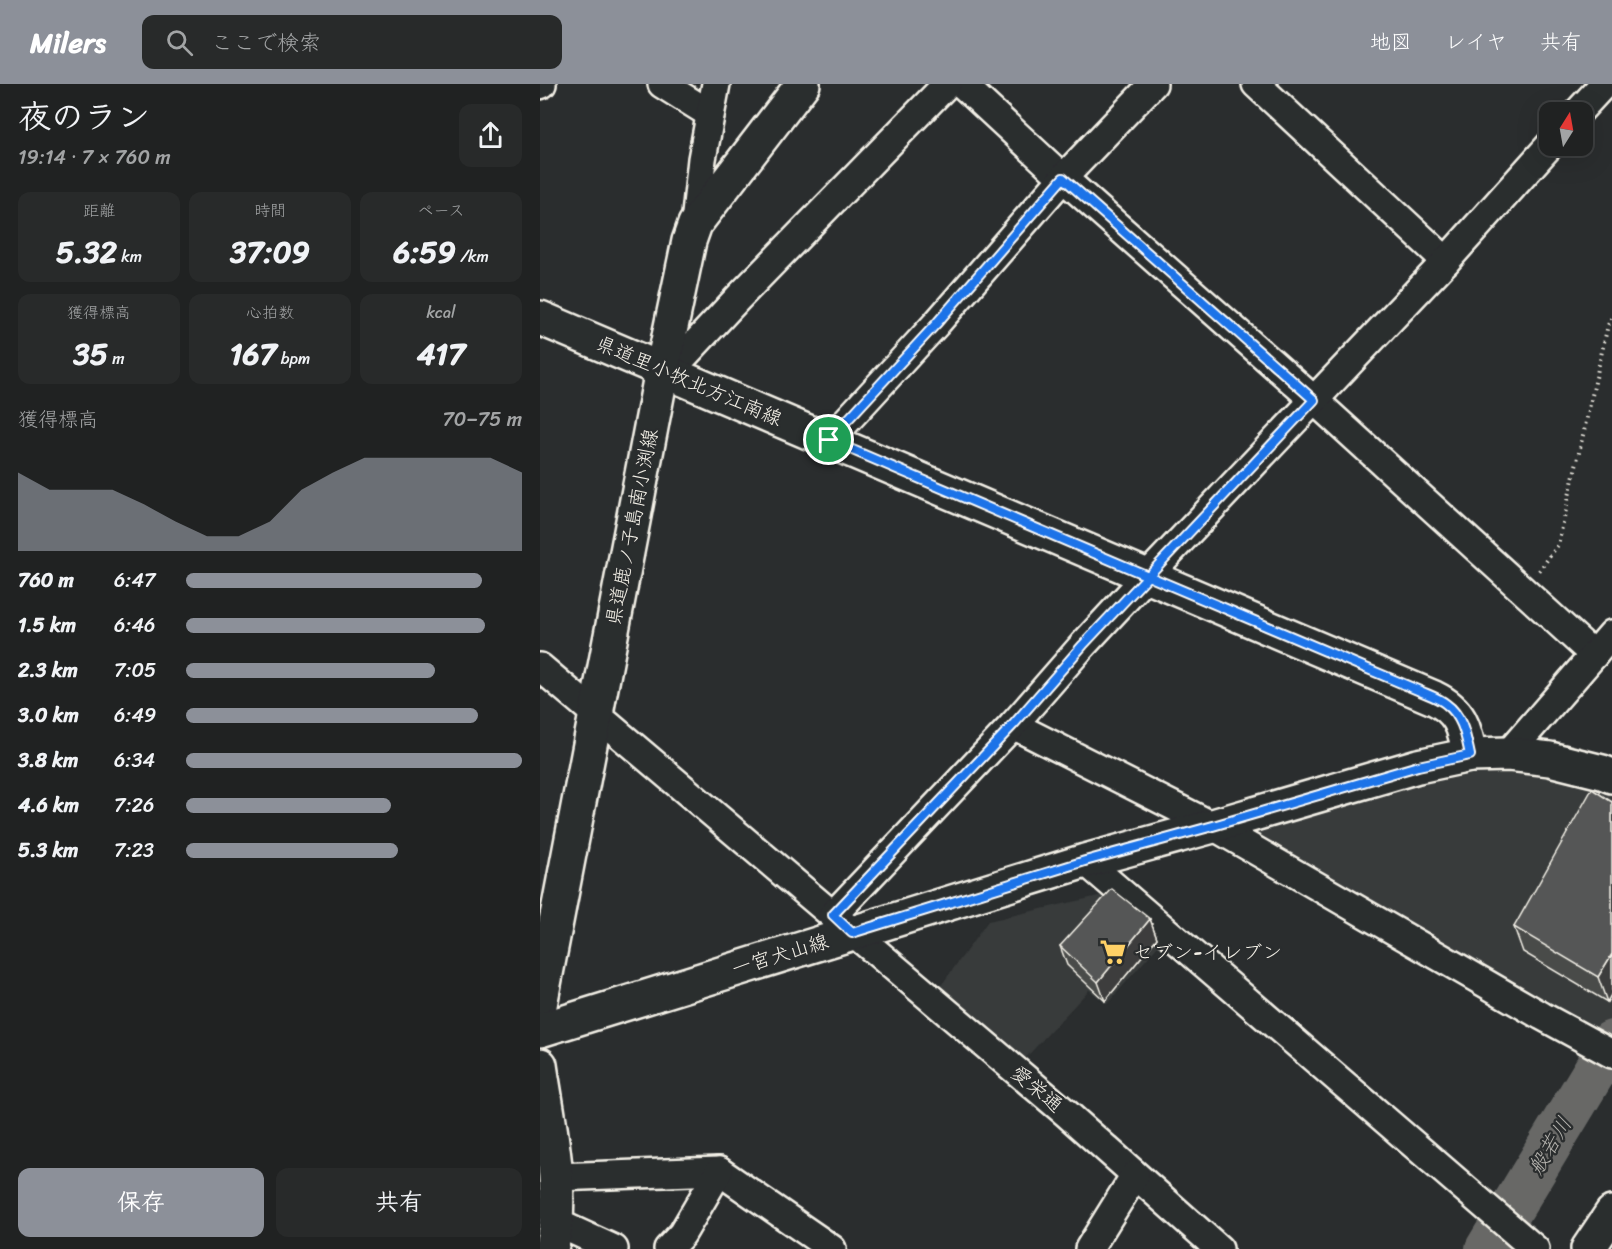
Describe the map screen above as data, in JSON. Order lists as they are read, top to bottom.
{
  "streets": {
    "main road": ["県道里小牧北方江南線", "県道鹿ノ子島南小渕線", "一宮犬山線"],
    "street": ["愛栄通"]
  },
  "crossings": [
    ["県道里小牧北方江南線", "県道鹿ノ子島南小渕線"],
    ["県道里小牧北方江南線", "一宮犬山線"],
    ["県道鹿ノ子島南小渕線", "愛栄通"],
    ["一宮犬山線", "愛栄通"]
  ],
  "water": ["般若川"],
  "places": {
    "supermarket": ["セブン-イレブン"]
  },
  "north": "top",
  "page": {
    "header": "Milers",
    "search": "ここで検索",
    "nav": ["地図", "レイヤ", "共有"],
    "heading": ["夜のラン", "19:14 · 7 × 760 m"],
    "stats": [
      ["距離", "5.32 km"],
      ["時間", "37:09"],
      ["ペース", "6:59 /km"],
      ["獲得標高", "35 m"],
      ["心拍数", "167 bpm"],
      ["kcal", "417"]
    ],
    "chart": ["獲得標高", "70–75 m"],
    "list": [
      {
        "name": "760 m",
        "note": "6:47"
      },
      {
        "name": "1.5 km",
        "note": "6:46"
      },
      {
        "name": "2.3 km",
        "note": "7:05"
      },
      {
        "name": "3.0 km",
        "note": "6:49"
      },
      {
        "name": "3.8 km",
        "note": "6:34"
      },
      {
        "name": "4.6 km",
        "note": "7:26"
      },
      {
        "name": "5.3 km",
        "note": "7:23"
      }
    ],
    "buttons": ["保存", "共有"]
  }
}
